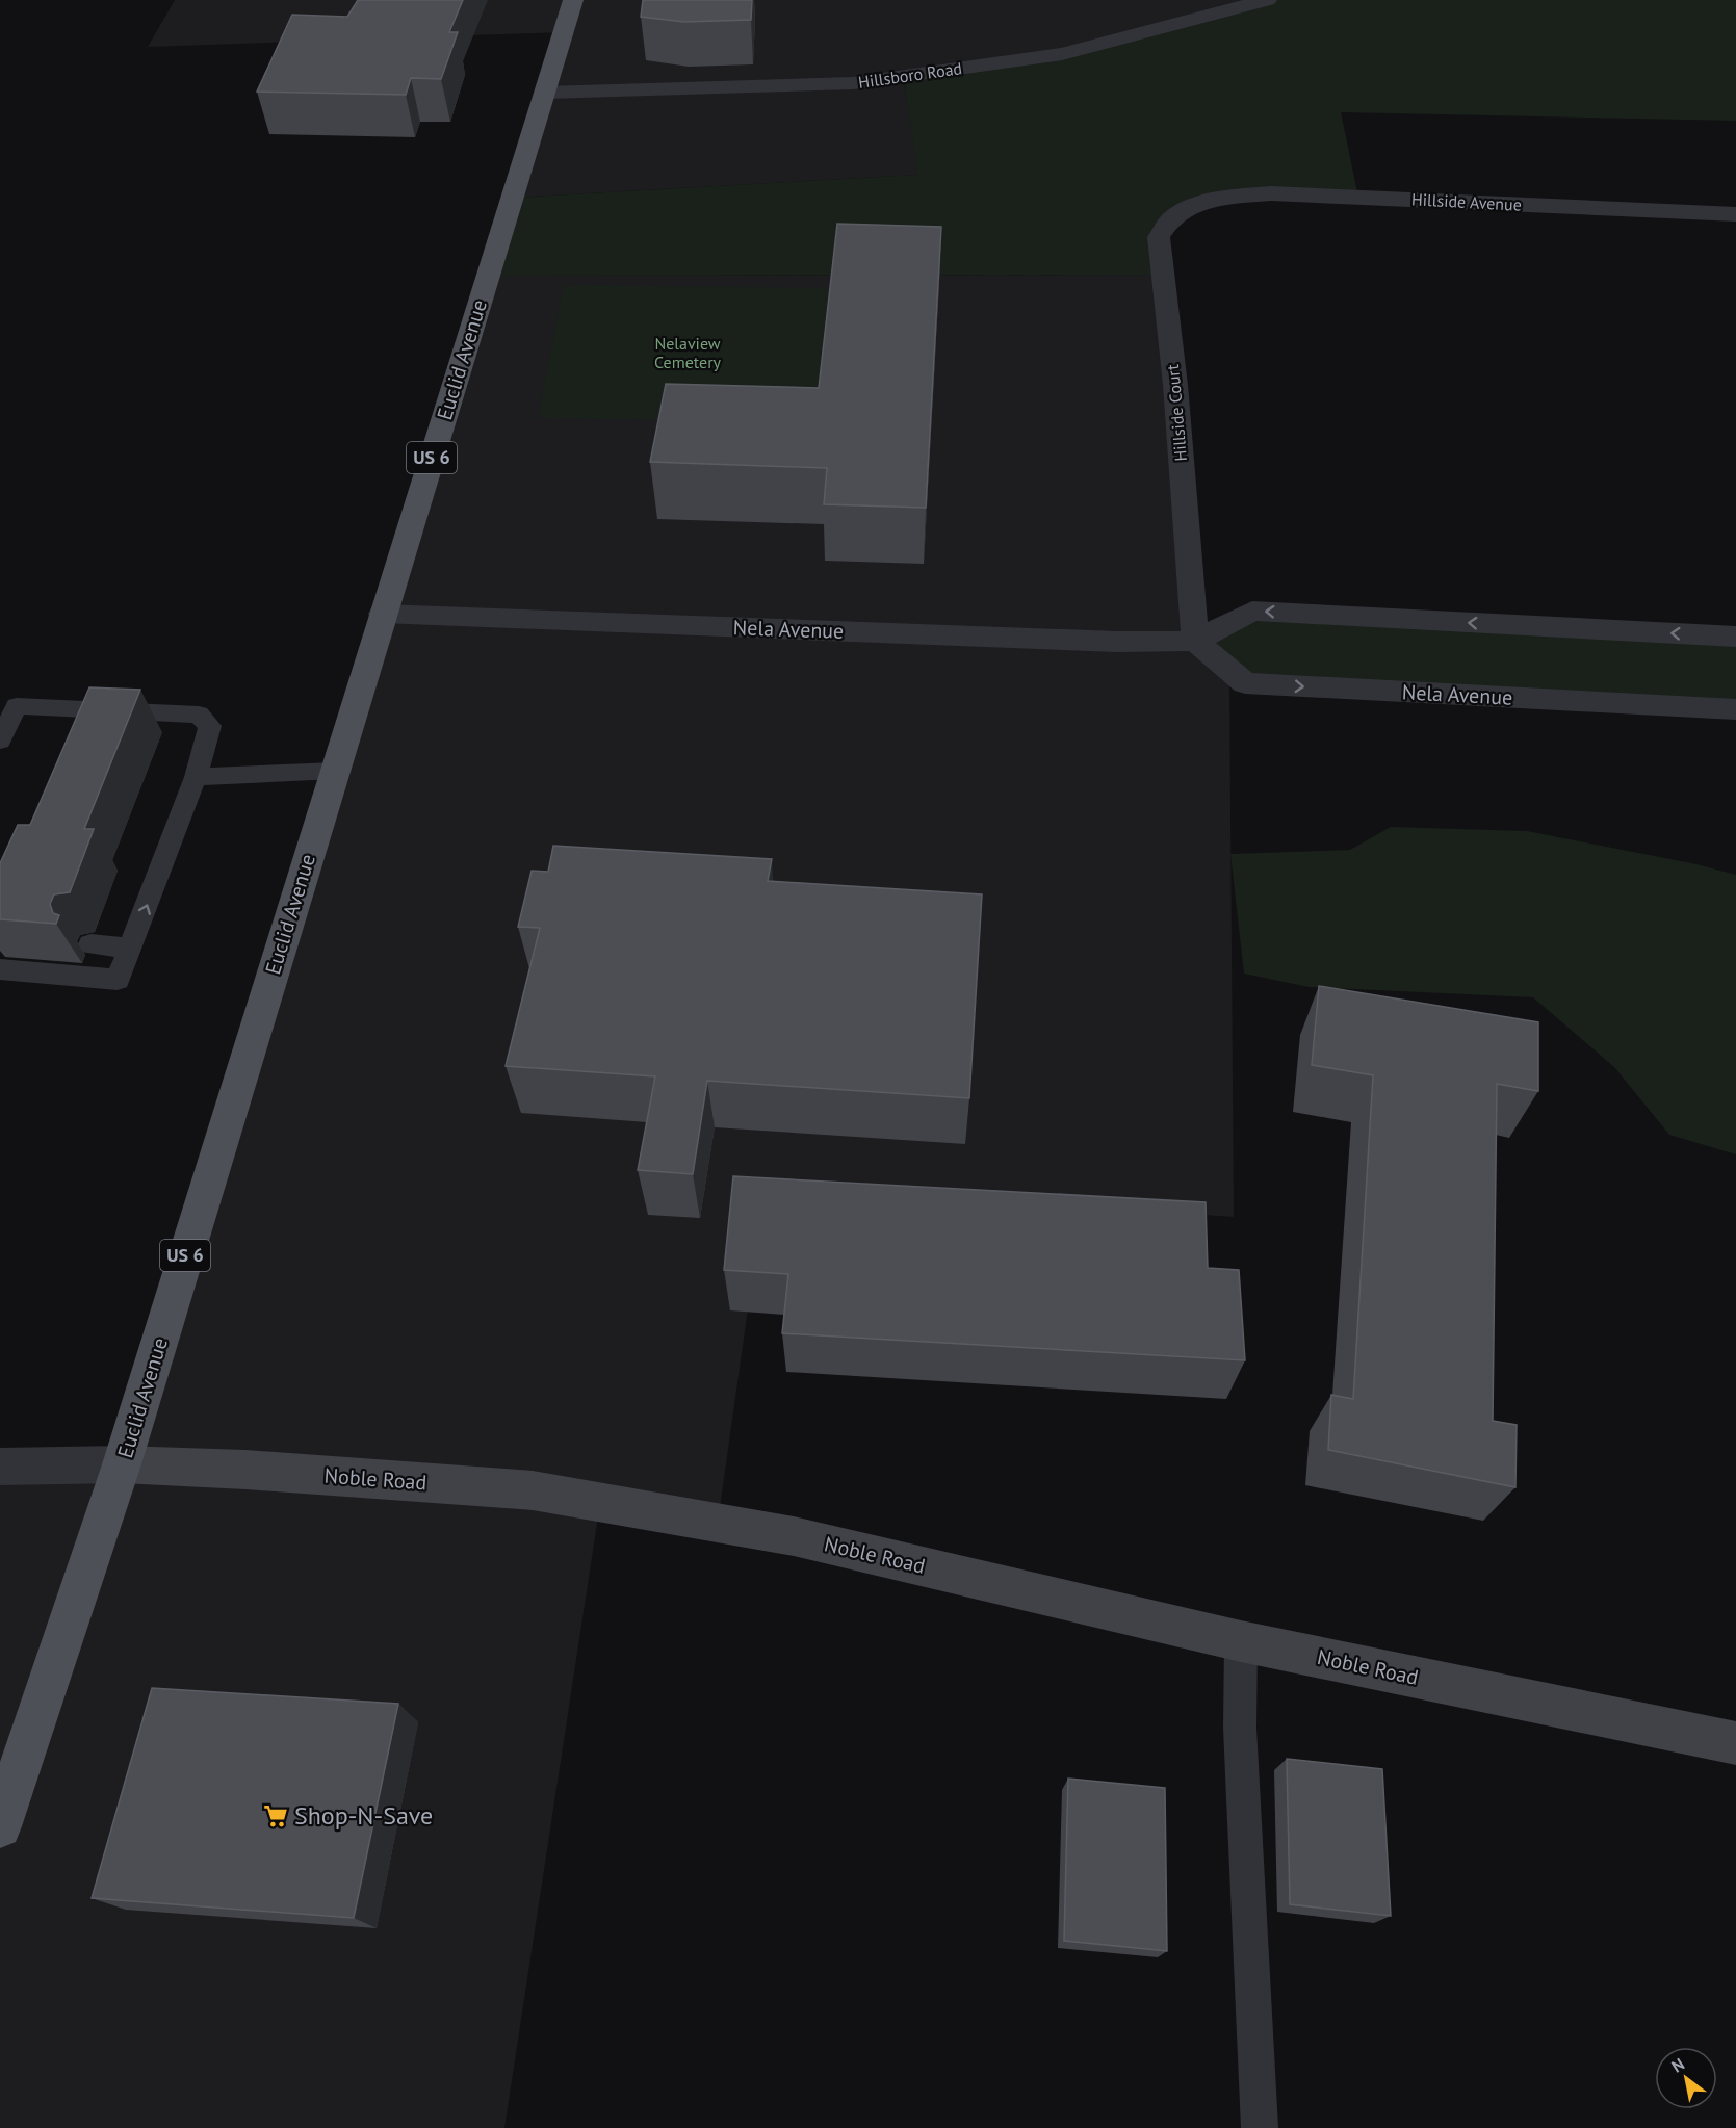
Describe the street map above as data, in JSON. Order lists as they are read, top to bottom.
{
  "streets": {
    "main road": ["Euclid Avenue", "US 6", "Noble Road"],
    "street": [
      "Hillsboro Road",
      "Hillside Avenue",
      "Hillside Court",
      "Nela Avenue"
    ]
  },
  "crossings": [
    ["Hillsboro Road", "Euclid Avenue"],
    ["Hillside Avenue", "Hillside Court"],
    ["Euclid Avenue", "Nela Avenue"],
    ["Euclid Avenue", "Noble Road"],
    ["Hillside Court", "Nela Avenue"]
  ],
  "parks": ["Nelaview Cemetery"],
  "places": {
    "supermarket": ["Shop-N-Save"]
  },
  "north": "top left"
}
